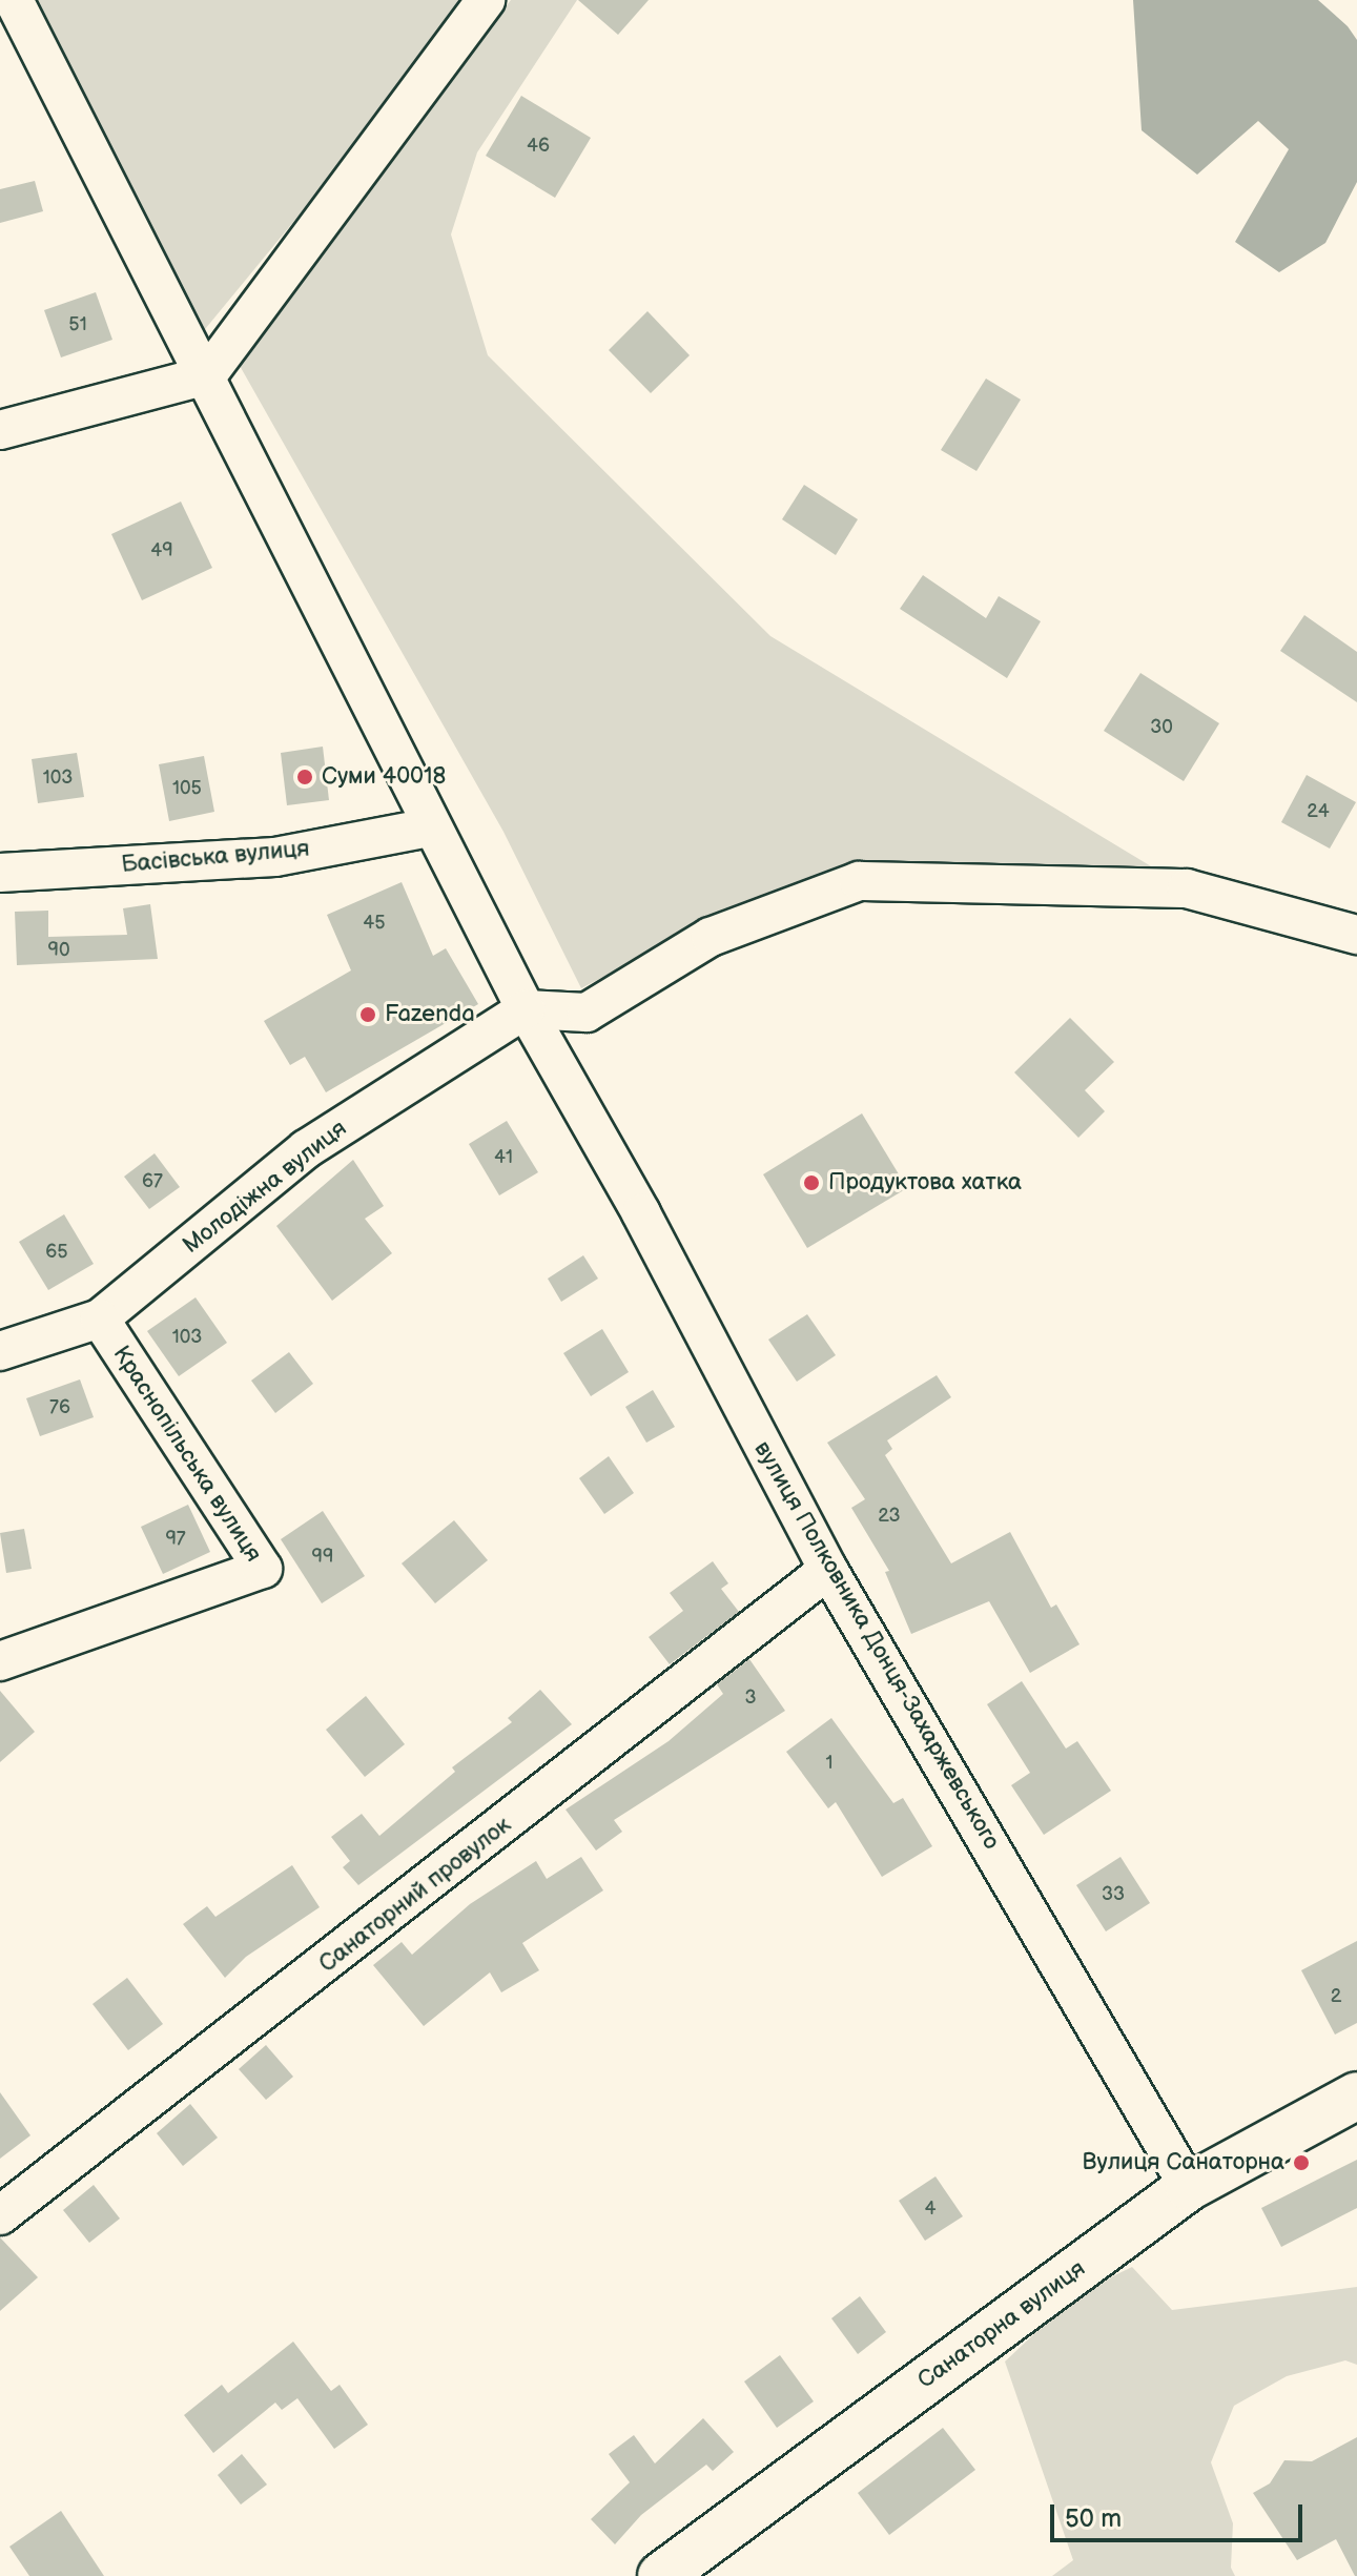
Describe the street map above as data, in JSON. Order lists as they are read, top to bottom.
{
  "streets": {
    "main road": ["Санаторна вулиця"],
    "street": [
      "Басівська вулиця",
      "Молодіжна вулиця",
      "Краснопільська вулиця",
      "вулиця Полковника Донця-Захаржевського",
      "Санаторний провулок"
    ]
  },
  "crossings": [
    ["Басівська вулиця", "вулиця Полковника Донця-Захаржевського"],
    ["Молодіжна вулиця", "Краснопільська вулиця"],
    ["Молодіжна вулиця", "вулиця Полковника Донця-Захаржевського"],
    ["вулиця Полковника Донця-Захаржевського", "Санаторний провулок"],
    ["вулиця Полковника Донця-Захаржевського", "Санаторна вулиця"]
  ],
  "places": [
    "Суми 40018",
    "Fazenda",
    "Продуктова хатка",
    "Вулиця Санаторна"
  ],
  "house_numbers": [
    "46",
    "51",
    "49",
    "30",
    "103",
    "105",
    "24",
    "45",
    "90",
    "41",
    "67",
    "65",
    "103",
    "76",
    "23",
    "97",
    "99",
    "3",
    "1",
    "33",
    "2",
    "4"
  ],
  "scale_bar": "50 m"
}
